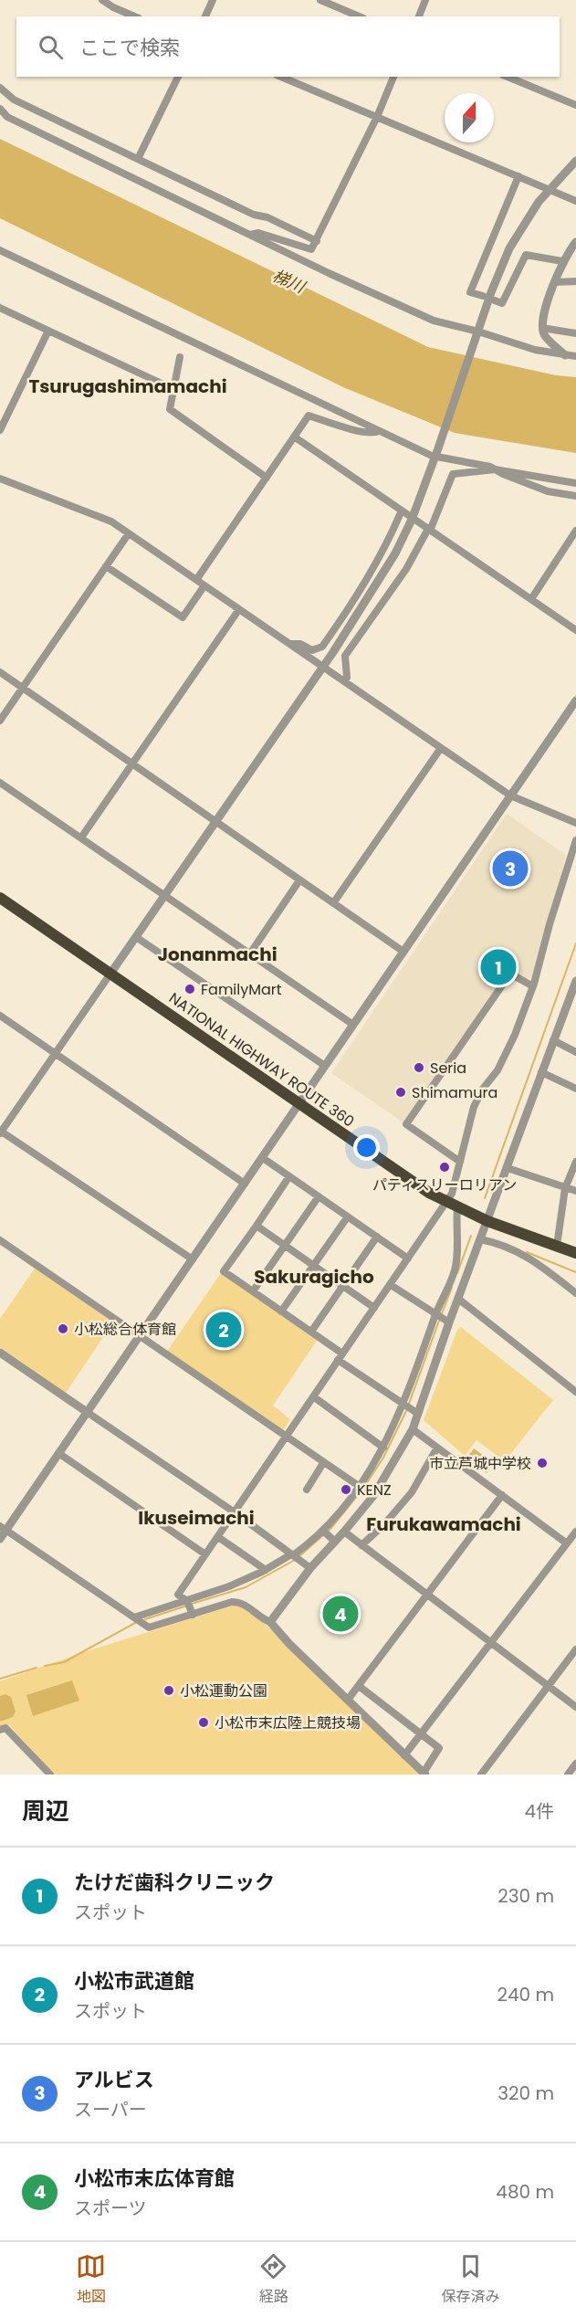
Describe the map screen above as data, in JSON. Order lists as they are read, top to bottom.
{
  "streets": {
    "highway": ["NATIONAL HIGHWAY ROUTE 360"]
  },
  "districts": [
    "Tsurugashimamachi",
    "Jonanmachi",
    "Sakuragicho",
    "Ikuseimachi",
    "Furukawamachi"
  ],
  "water": ["梯川"],
  "places": [
    "FamilyMart",
    "Seria",
    "Shimamura",
    "パティスリーロリアン",
    "小松総合体育館",
    "市立芦城中学校",
    "KENZ",
    "小松運動公園",
    "小松市末広陸上競技場"
  ],
  "north": "top",
  "page": {
    "search": "ここで検索",
    "pins": [
      "3",
      "1",
      "2",
      "4"
    ],
    "heading": ["周辺", "4件"],
    "list": [
      {
        "mark": "1",
        "name": "たけだ歯科クリニック",
        "note": "スポット",
        "value": "230 m"
      },
      {
        "mark": "2",
        "name": "小松市武道館",
        "note": "スポット",
        "value": "240 m"
      },
      {
        "mark": "3",
        "name": "アルビス",
        "note": "スーパー",
        "value": "320 m"
      },
      {
        "mark": "4",
        "name": "小松市末広体育館",
        "note": "スポーツ",
        "value": "480 m"
      }
    ],
    "nav": ["地図", "経路", "保存済み"]
  }
}
